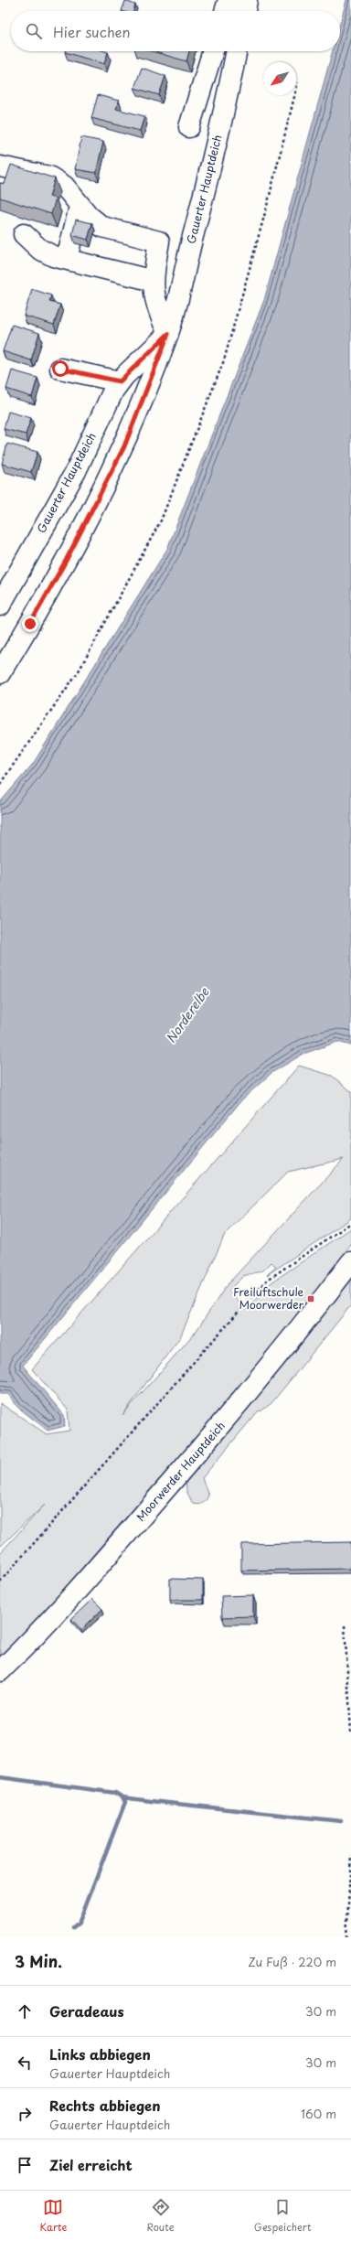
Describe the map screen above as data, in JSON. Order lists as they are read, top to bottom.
{
  "streets": {
    "street": ["Gauerter Hauptdeich", "Moorwerder Hauptdeich"]
  },
  "water": ["Norderelbe"],
  "places": {
    "transit": ["Freiluftschule Moorwerder"]
  },
  "north": "bottom left",
  "page": {
    "search": "Hier suchen",
    "heading": ["3 Min.", "Zu Fuß · 220 m"],
    "list": [
      ["Geradeaus", "30 m"],
      ["Links abbiegen", "Gauerter Hauptdeich", "30 m"],
      ["Rechts abbiegen", "Gauerter Hauptdeich", "160 m"],
      "Ziel erreicht"
    ],
    "nav": ["Karte", "Route", "Gespeichert"]
  }
}
